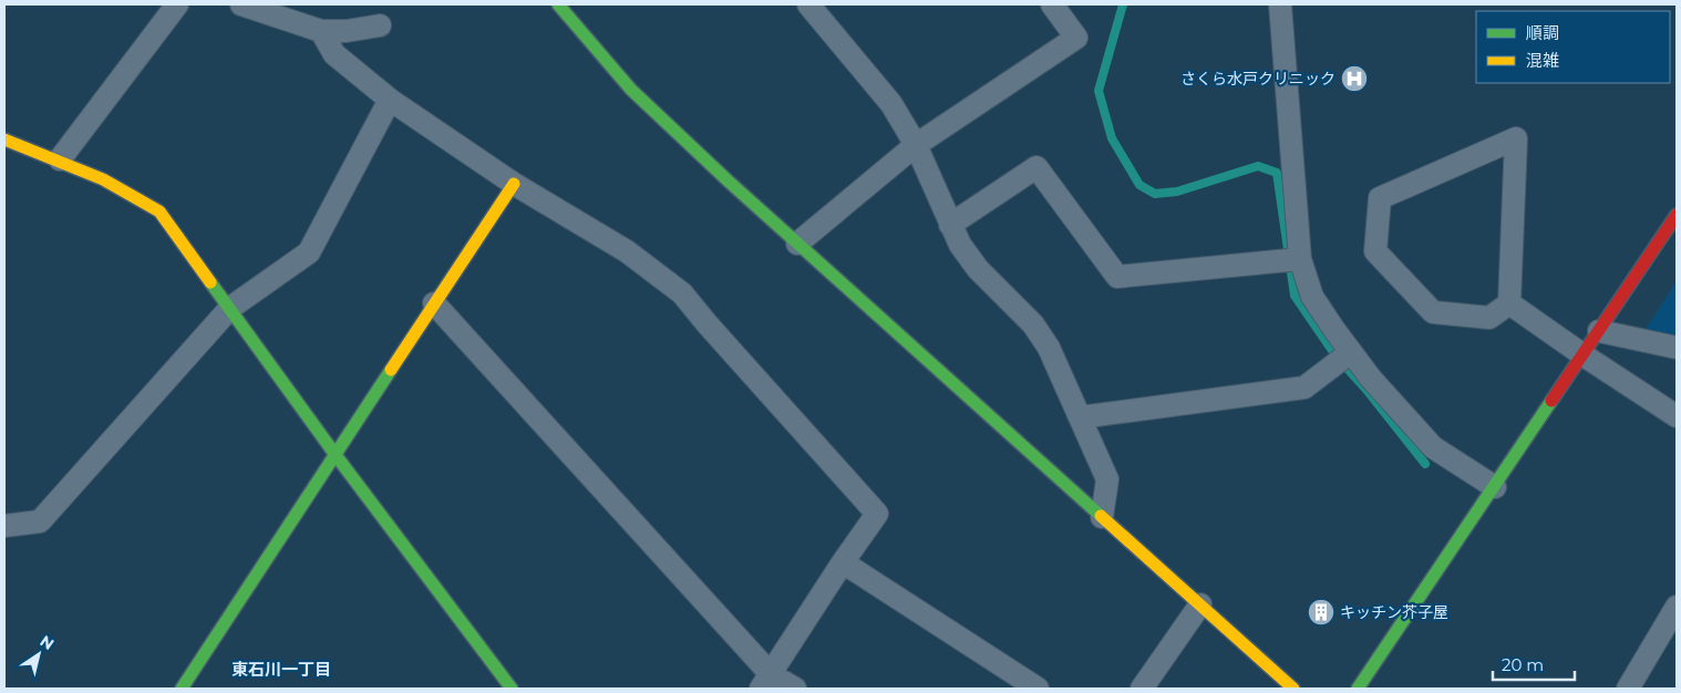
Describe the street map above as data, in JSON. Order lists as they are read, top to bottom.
{
  "districts": ["東石川一丁目"],
  "places": {
    "hospital": ["さくら水戸クリニック"],
    "building": ["キッチン芥子屋"]
  },
  "legend": ["順調", "混雑"],
  "scale_bar": "20 m",
  "north": "top right"
}
